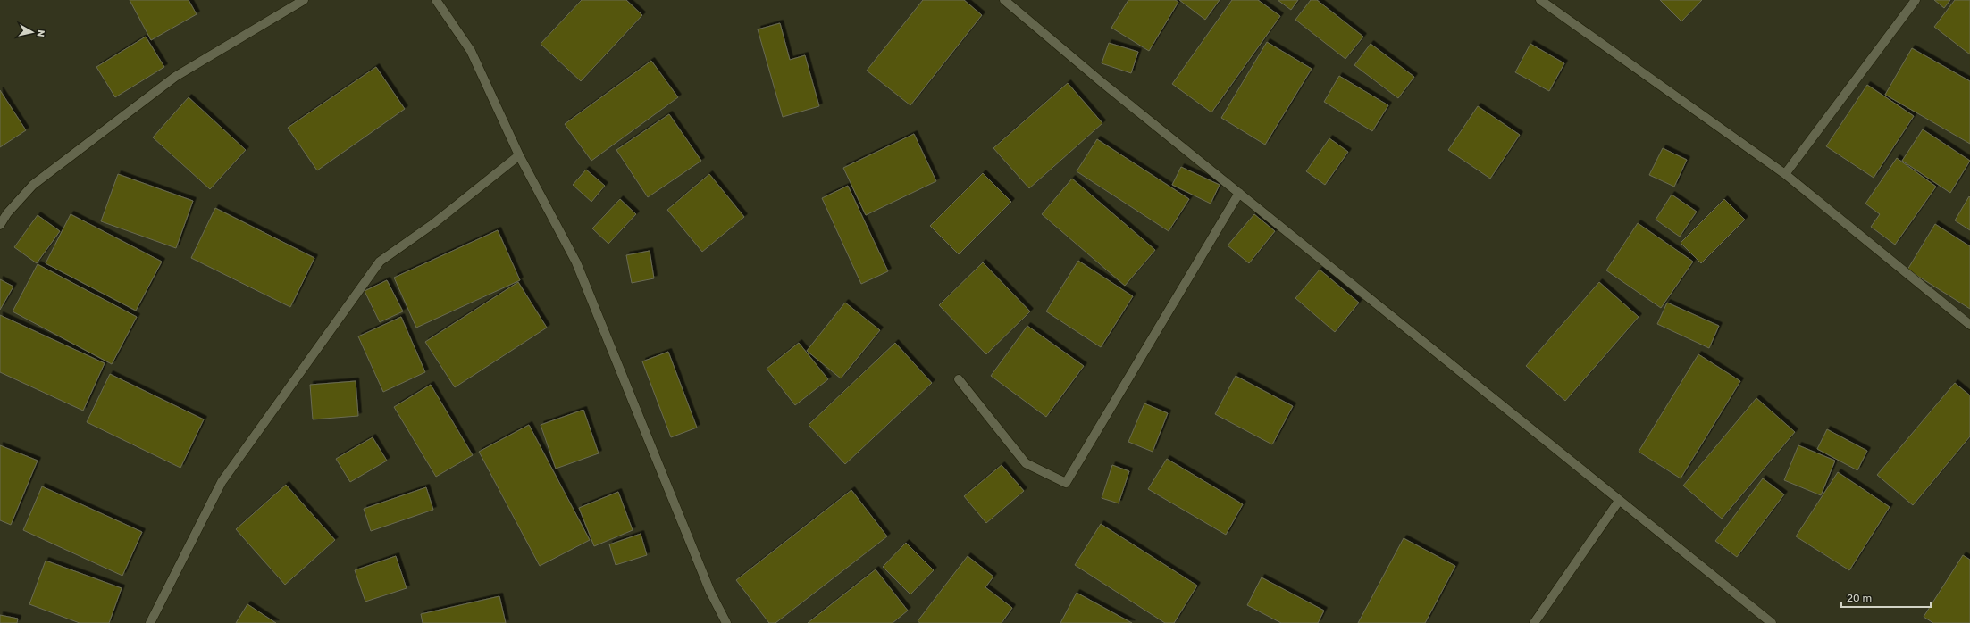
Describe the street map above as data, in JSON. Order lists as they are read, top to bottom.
{
  "scale_bar": "20 m",
  "north": "right"
}
